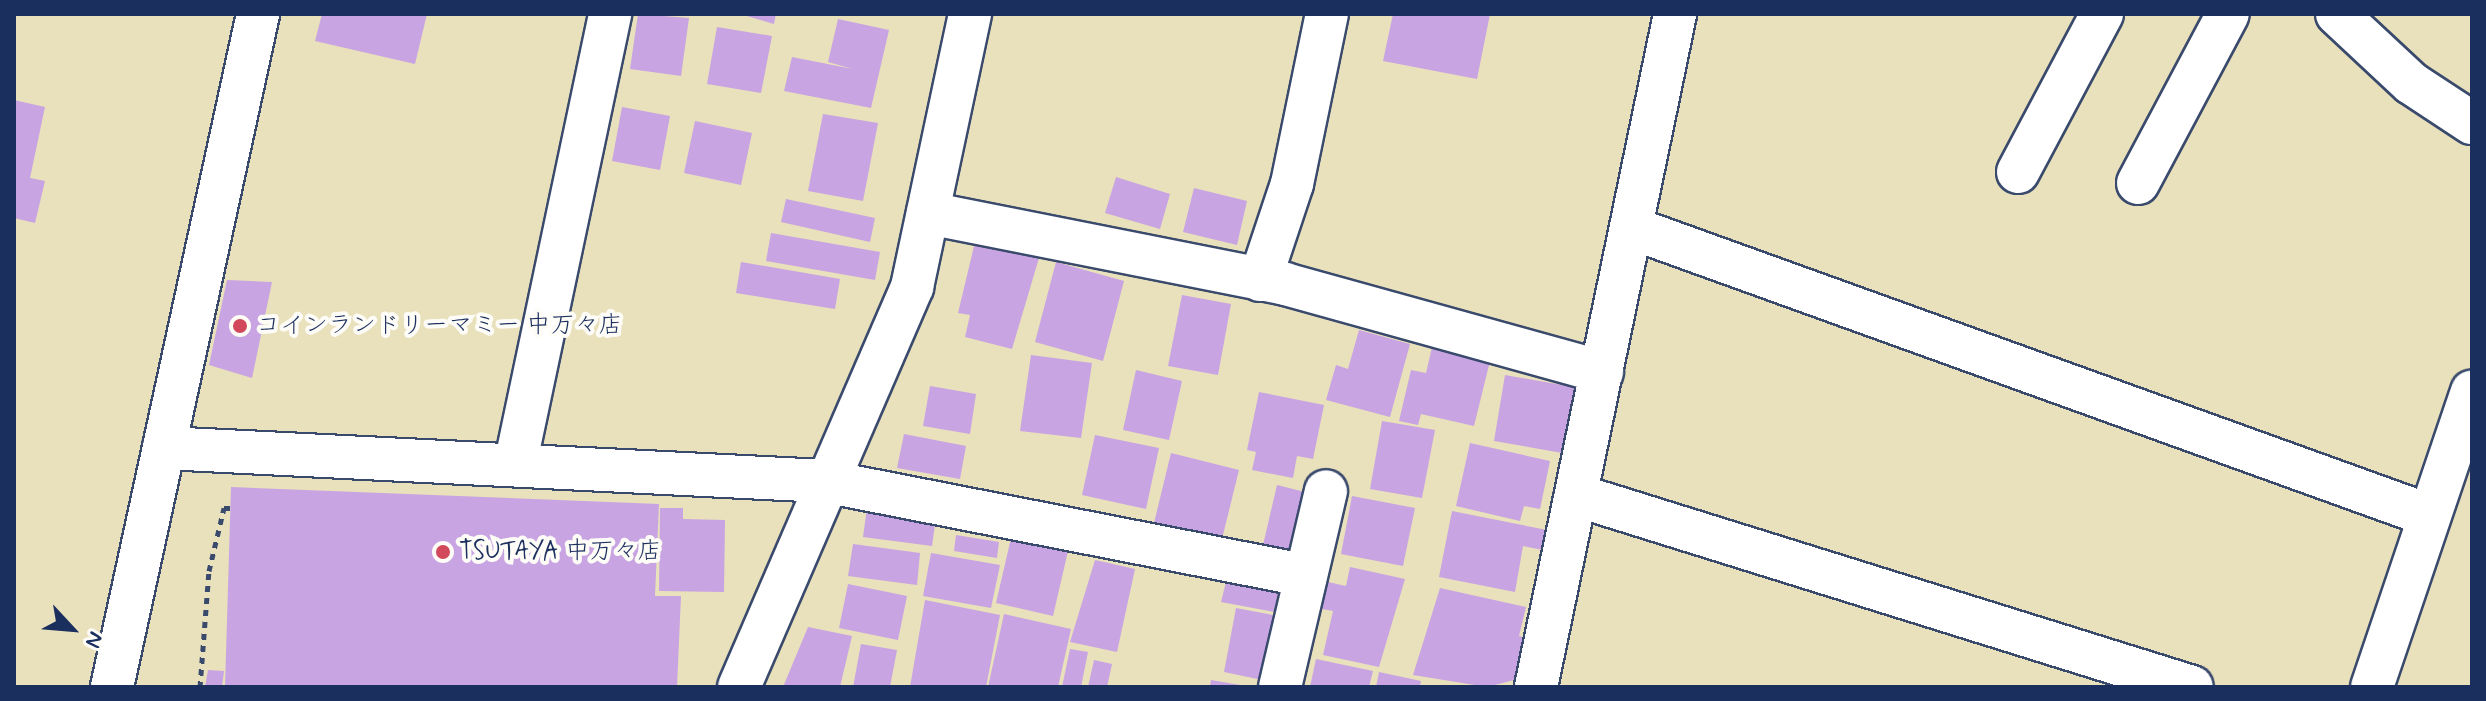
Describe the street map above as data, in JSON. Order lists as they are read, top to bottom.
{
  "places": ["コインランドリーマミー 中万々店", "TSUTAYA 中万々店"],
  "north": "bottom right"
}
